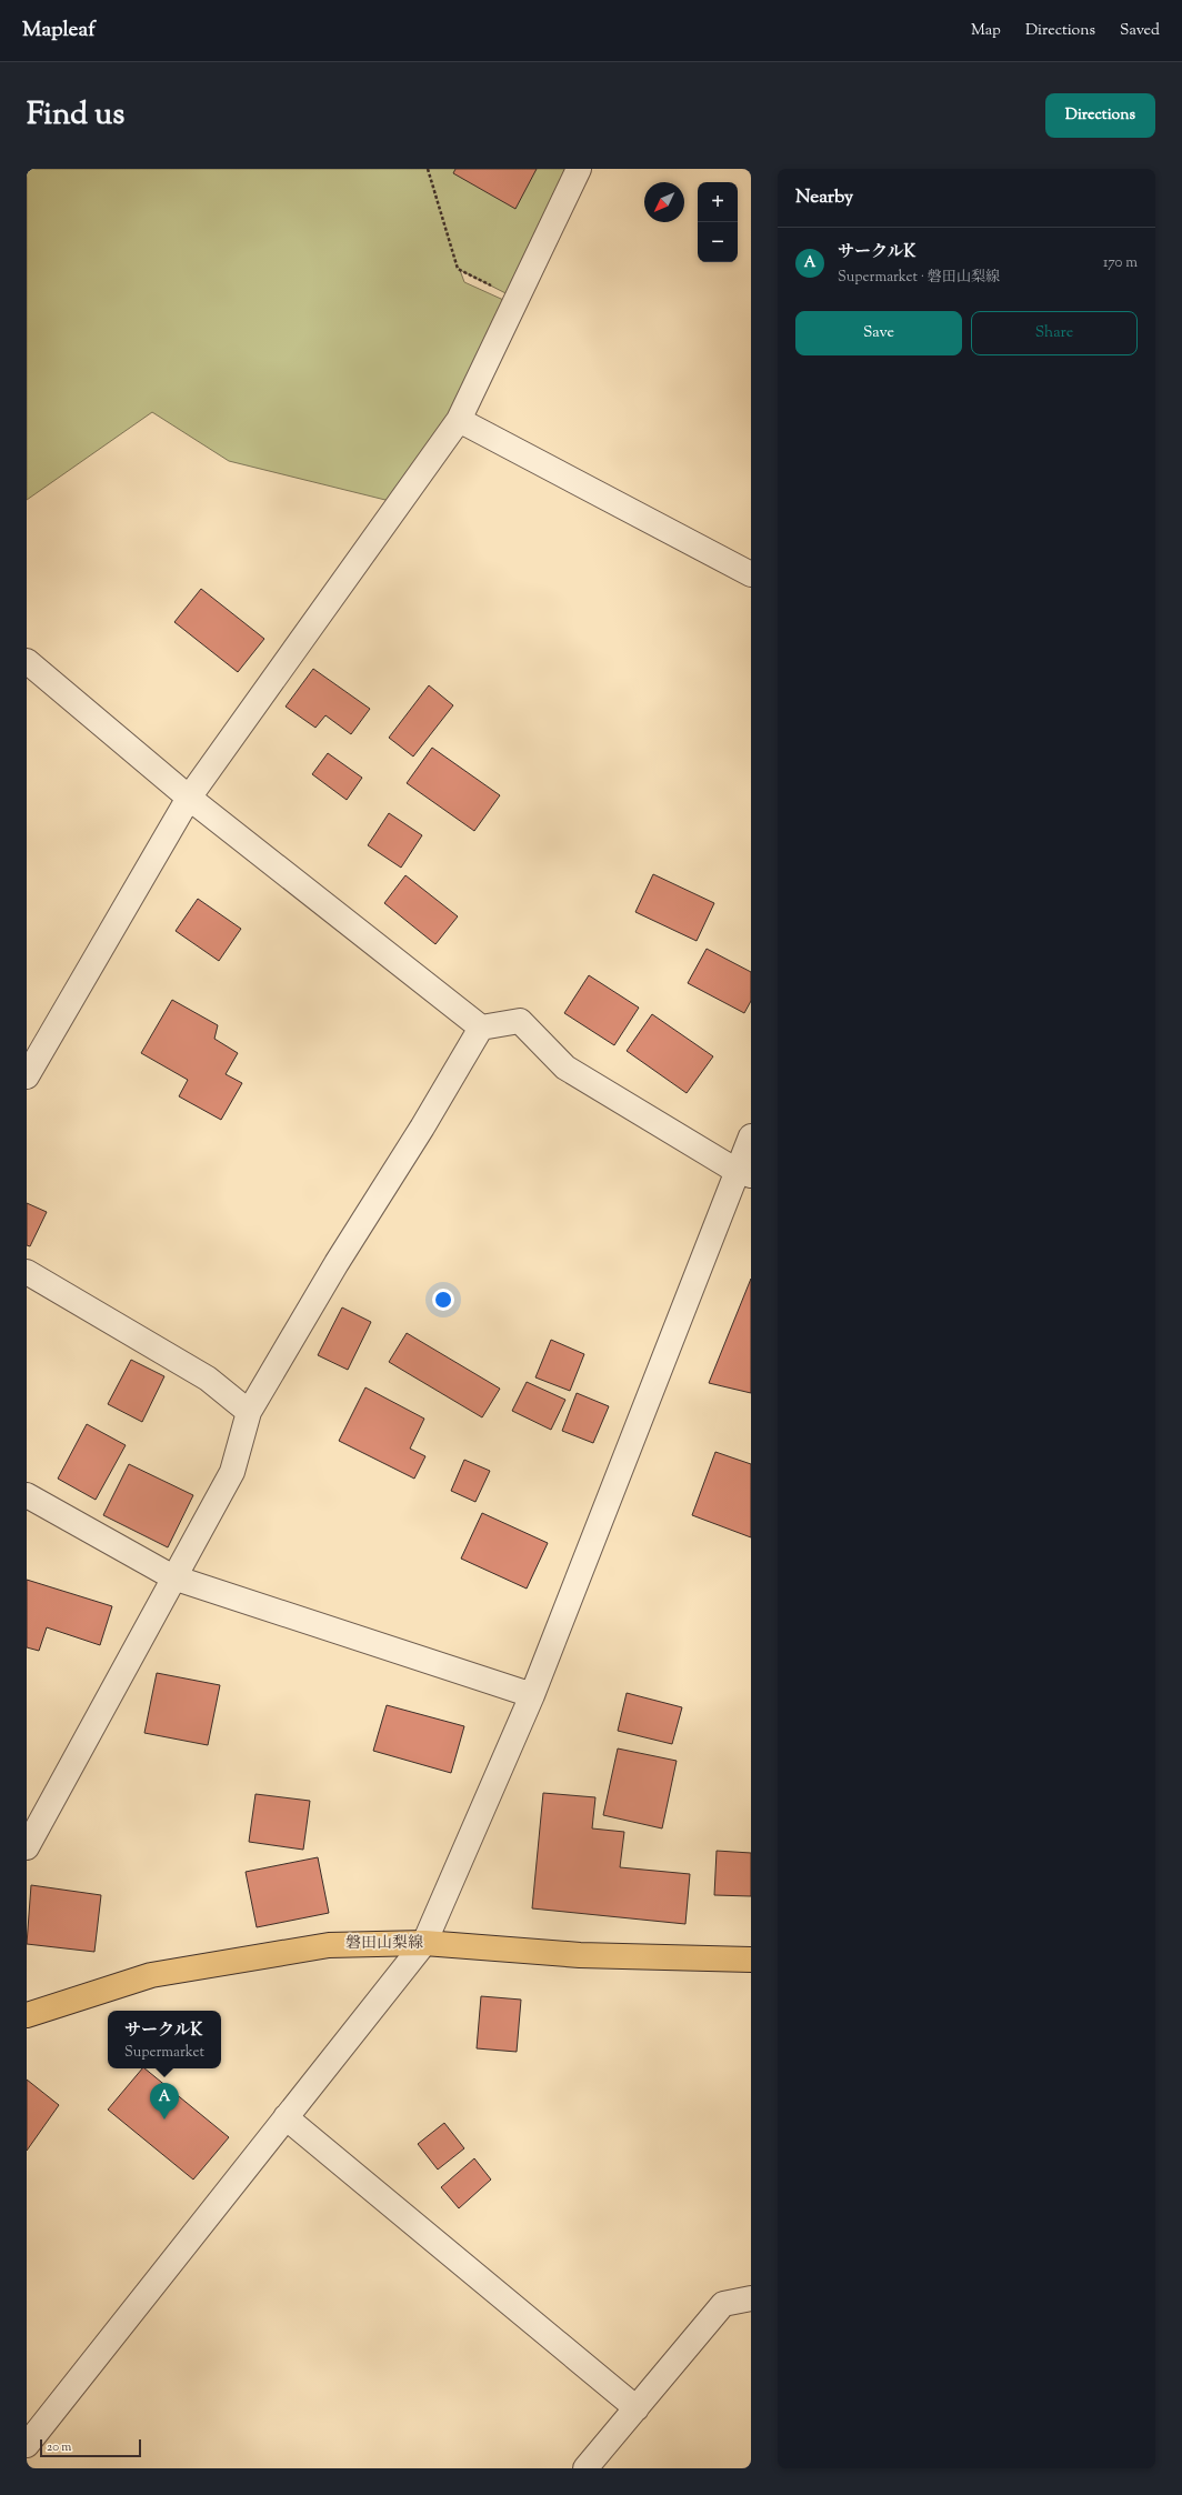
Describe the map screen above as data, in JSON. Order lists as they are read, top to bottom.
{
  "streets": {
    "main road": ["磐田山梨線"]
  },
  "scale_bar": "20 m",
  "north": "bottom left",
  "page": {
    "header": "Mapleaf",
    "nav": ["Map", "Directions", "Saved"],
    "title": "Find us",
    "buttons": [
      "Directions",
      ["Save", "Share"]
    ],
    "heading": "Nearby",
    "map_buttons": ["+", "−"],
    "list": [
      {
        "mark": "A",
        "name": "サークルK",
        "note": "Supermarket · 磐田山梨線",
        "value": "170 m"
      }
    ],
    "popup": ["サークルK", "Supermarket"],
    "pins": "A",
    "scale": "20 m"
  }
}
